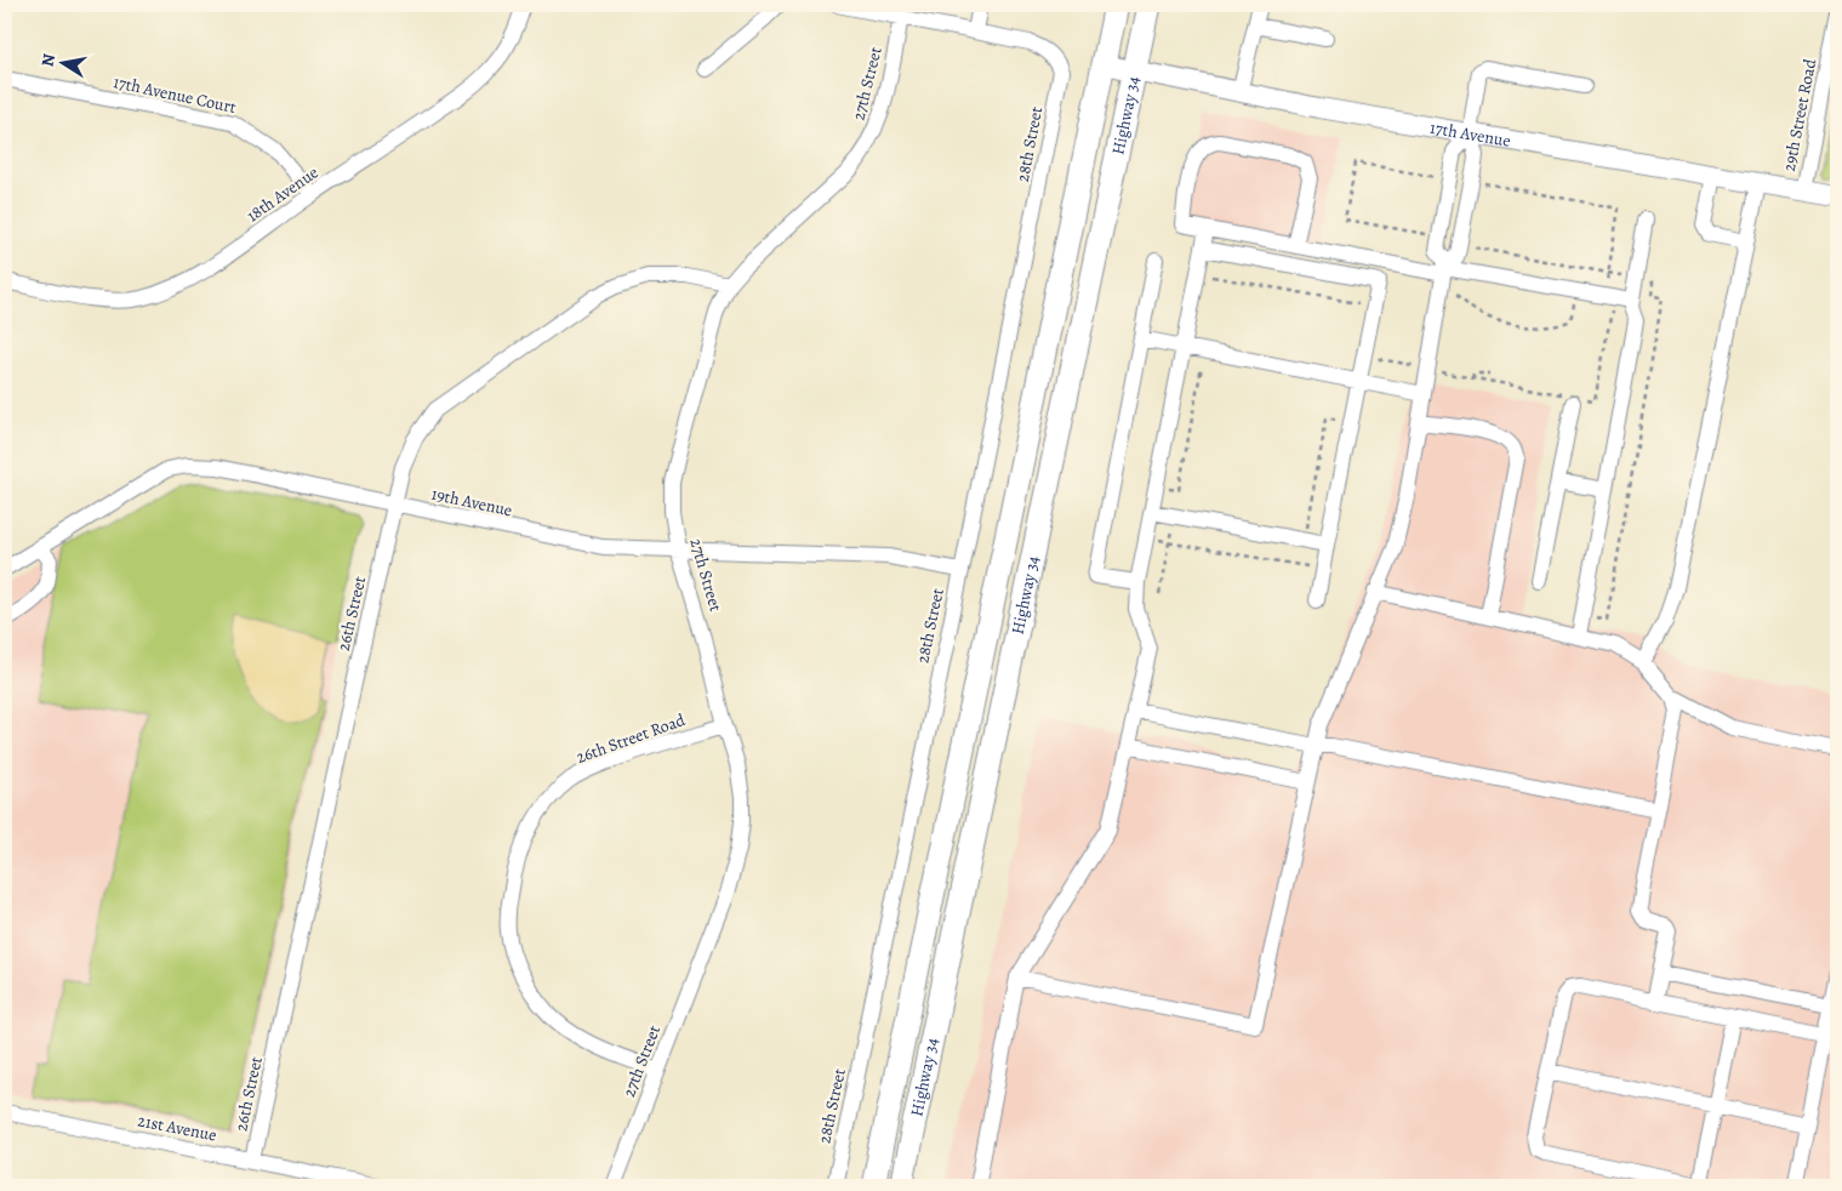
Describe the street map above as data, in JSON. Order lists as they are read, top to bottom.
{
  "streets": {
    "highway": ["Highway 34"],
    "main road": ["17th Avenue"],
    "street": [
      "27th Street",
      "17th Avenue Court",
      "29th Street Road",
      "28th Street",
      "18th Avenue",
      "19th Avenue",
      "26th Street",
      "26th Street Road",
      "21st Avenue"
    ]
  },
  "crossings": [
    ["27th Street", "19th Avenue"],
    ["27th Street", "26th Street"],
    ["27th Street", "26th Street Road"],
    ["17th Avenue Court", "18th Avenue"],
    ["Highway 34", "17th Avenue"],
    ["29th Street Road", "17th Avenue"],
    ["28th Street", "19th Avenue"],
    ["19th Avenue", "26th Street"],
    ["26th Street", "21st Avenue"]
  ],
  "north": "left"
}
